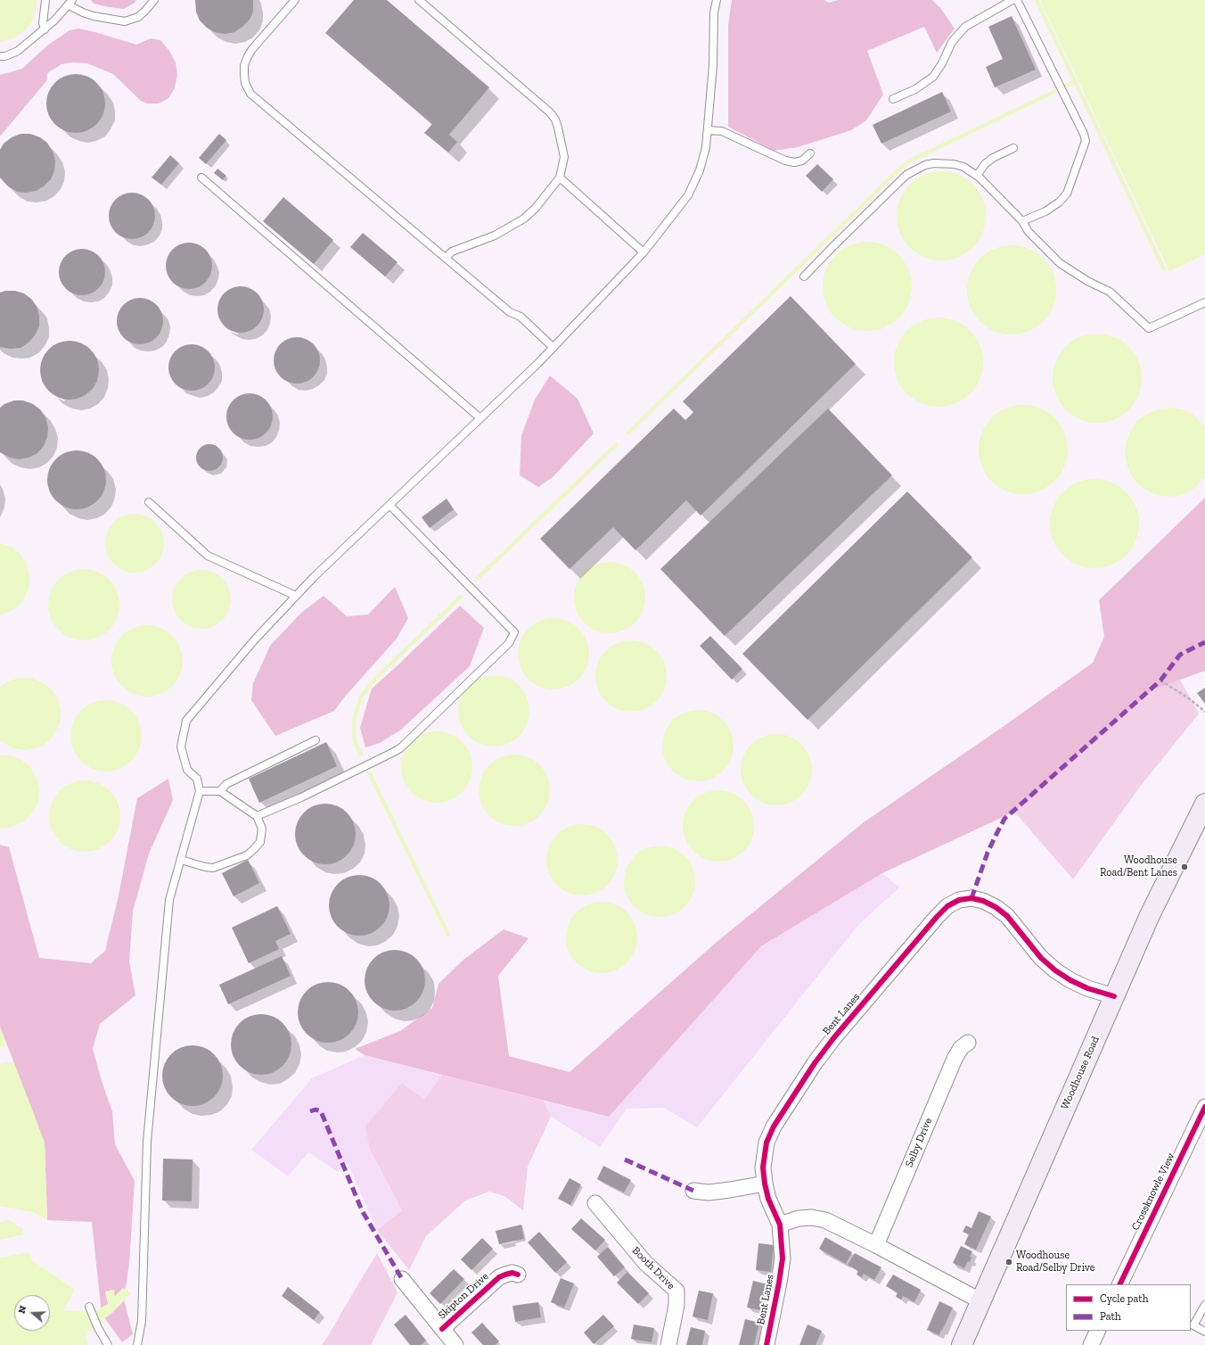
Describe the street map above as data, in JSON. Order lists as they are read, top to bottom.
{
  "streets": {
    "street": [
      "Bent Lanes",
      "Woodhouse Road",
      "Selby Drive",
      "Crossknowle View",
      "Booth Drive",
      "Skipton Drive"
    ]
  },
  "crossings": [
    ["Bent Lanes", "Woodhouse Road"]
  ],
  "places": ["Woodhouse Road/Bent Lanes", "Woodhouse Road/Selby Drive"],
  "legend": ["Cycle path", "Path"],
  "north": "left"
}
